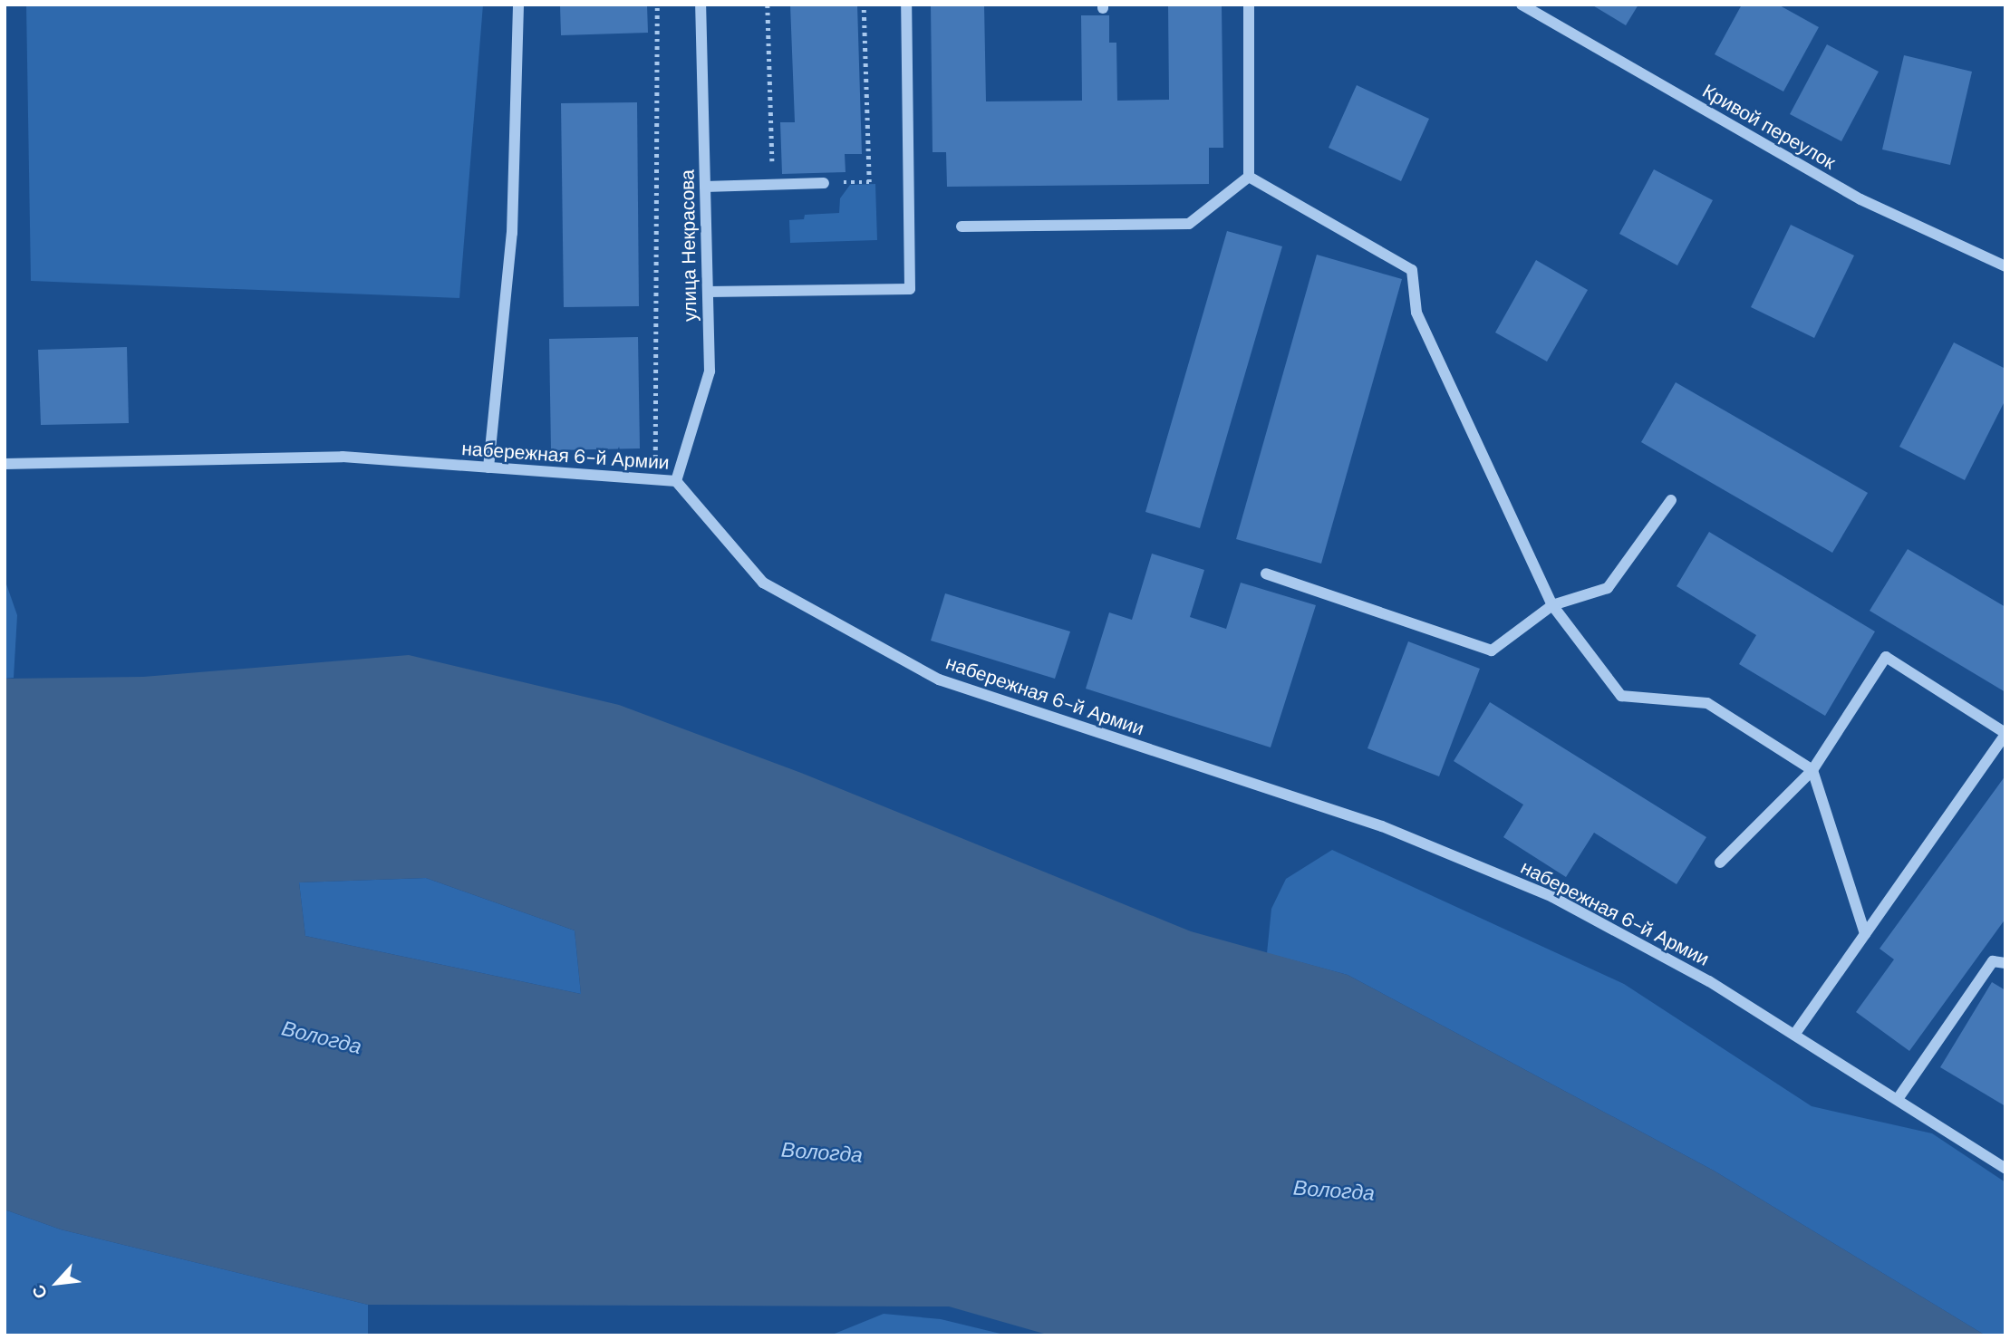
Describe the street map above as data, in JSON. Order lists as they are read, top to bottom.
{
  "streets": {
    "street": ["Кривой переулок", "улица Некрасова", "набережная 6-й Армии"]
  },
  "crossings": [
    ["улица Некрасова", "набережная 6-й Армии"]
  ],
  "water": ["Вологда"],
  "north": "bottom left"
}
